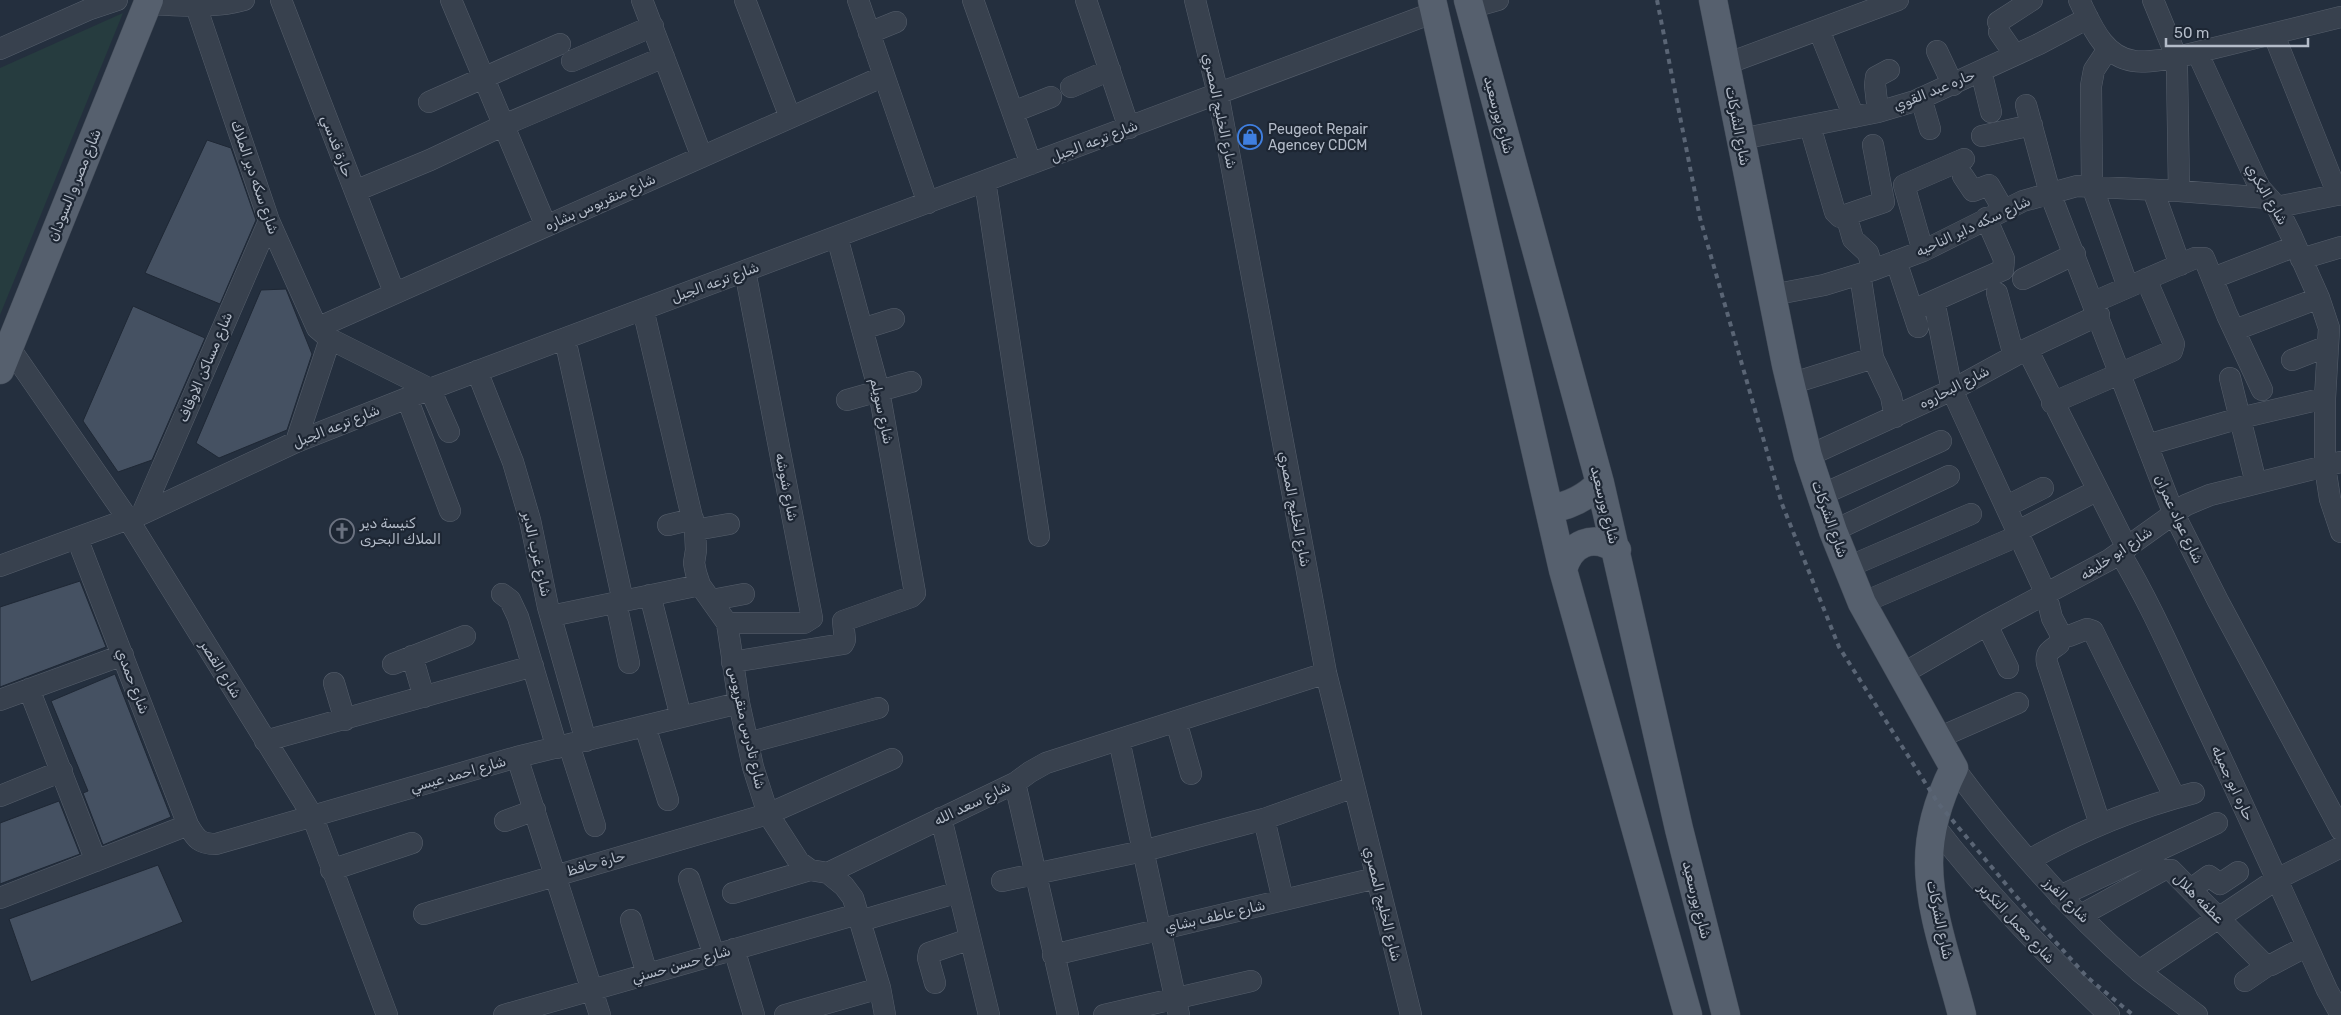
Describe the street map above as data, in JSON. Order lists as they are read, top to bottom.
{
  "streets": {
    "main road": ["شارع بورسعيد", "شارع الشركات", "شارع مصر و السودان"],
    "street": [
      "حاره عبد القوي",
      "شارع الخليج المصري",
      "شارع ترعه الجبل",
      "حارة قدسي",
      "شارع سكه دير الملاك",
      "شارع البكري",
      "شارع منقريوس بشاره",
      "شارع سكه داير الناحيه",
      "شارع مساكن الاوقاف",
      "شارع البحاروه",
      "شارع سويلم",
      "شارع شوشه",
      "شارع عواد عمران",
      "شارع ابو خليفه",
      "شارع غرب الدير",
      "شارع القصر",
      "شارع حمدي",
      "شارع تادرس منقريوس",
      "شارع احمد عيسي",
      "حاره ابو جميله",
      "شارع سعد الله",
      "حارة حافظ",
      "عطفه هلال",
      "شارع الفرز",
      "شارع عاطف بشاي",
      "شارع معمل التكرير",
      "شارع حسن حسني"
    ]
  },
  "crossings": [
    ["حاره عبد القوي", "شارع الشركات"],
    ["شارع الخليج المصري", "شارع ترعه الجبل"],
    ["شارع الخليج المصري", "شارع سعد الله"],
    ["شارع الخليج المصري", "شارع عاطف بشاي"],
    ["شارع الشركات", "شارع سكه داير الناحيه"],
    ["شارع الشركات", "شارع البحاروه"],
    ["شارع الشركات", "شارع ابو خليفه"],
    ["شارع الشركات", "شارع الفرز"],
    ["شارع الشركات", "شارع معمل التكرير"],
    ["شارع ترعه الجبل", "شارع مساكن الاوقاف"],
    ["شارع ترعه الجبل", "شارع سويلم"],
    ["شارع ترعه الجبل", "شارع شوشه"],
    ["شارع ترعه الجبل", "شارع غرب الدير"],
    ["شارع ترعه الجبل", "شارع القصر"],
    ["شارع ترعه الجبل", "شارع حمدي"],
    ["شارع ترعه الجبل", "شارع تادرس منقريوس"],
    ["حارة قدسي", "شارع منقريوس بشاره"],
    ["شارع سكه دير الملاك", "شارع منقريوس بشاره"],
    ["شارع سكه دير الملاك", "شارع مساكن الاوقاف"],
    ["شارع مصر و السودان", "شارع القصر"],
    ["شارع البكري", "شارع سكه داير الناحيه"],
    ["شارع البكري", "شارع ابو خليفه"],
    ["شارع سكه داير الناحيه", "شارع عواد عمران"],
    ["شارع مساكن الاوقاف", "شارع القصر"],
    ["شارع البحاروه", "شارع عواد عمران"],
    ["شارع البحاروه", "حاره ابو جميله"],
    ["شارع عواد عمران", "شارع ابو خليفه"],
    ["شارع ابو خليفه", "حاره ابو جميله"],
    ["شارع غرب الدير", "شارع احمد عيسي"],
    ["شارع القصر", "شارع احمد عيسي"],
    ["شارع حمدي", "شارع احمد عيسي"],
    ["شارع تادرس منقريوس", "شارع احمد عيسي"],
    ["شارع تادرس منقريوس", "شارع سعد الله"],
    ["شارع تادرس منقريوس", "حارة حافظ"],
    ["شارع تادرس منقريوس", "شارع حسن حسني"],
    ["عطفه هلال", "شارع الفرز"]
  ],
  "places": {
    "shop": ["Peugeot Repair Agencey CDCM"],
    "church": ["كنيسة دير الملاك البحرى"]
  },
  "scale_bar": "50 m"
}
